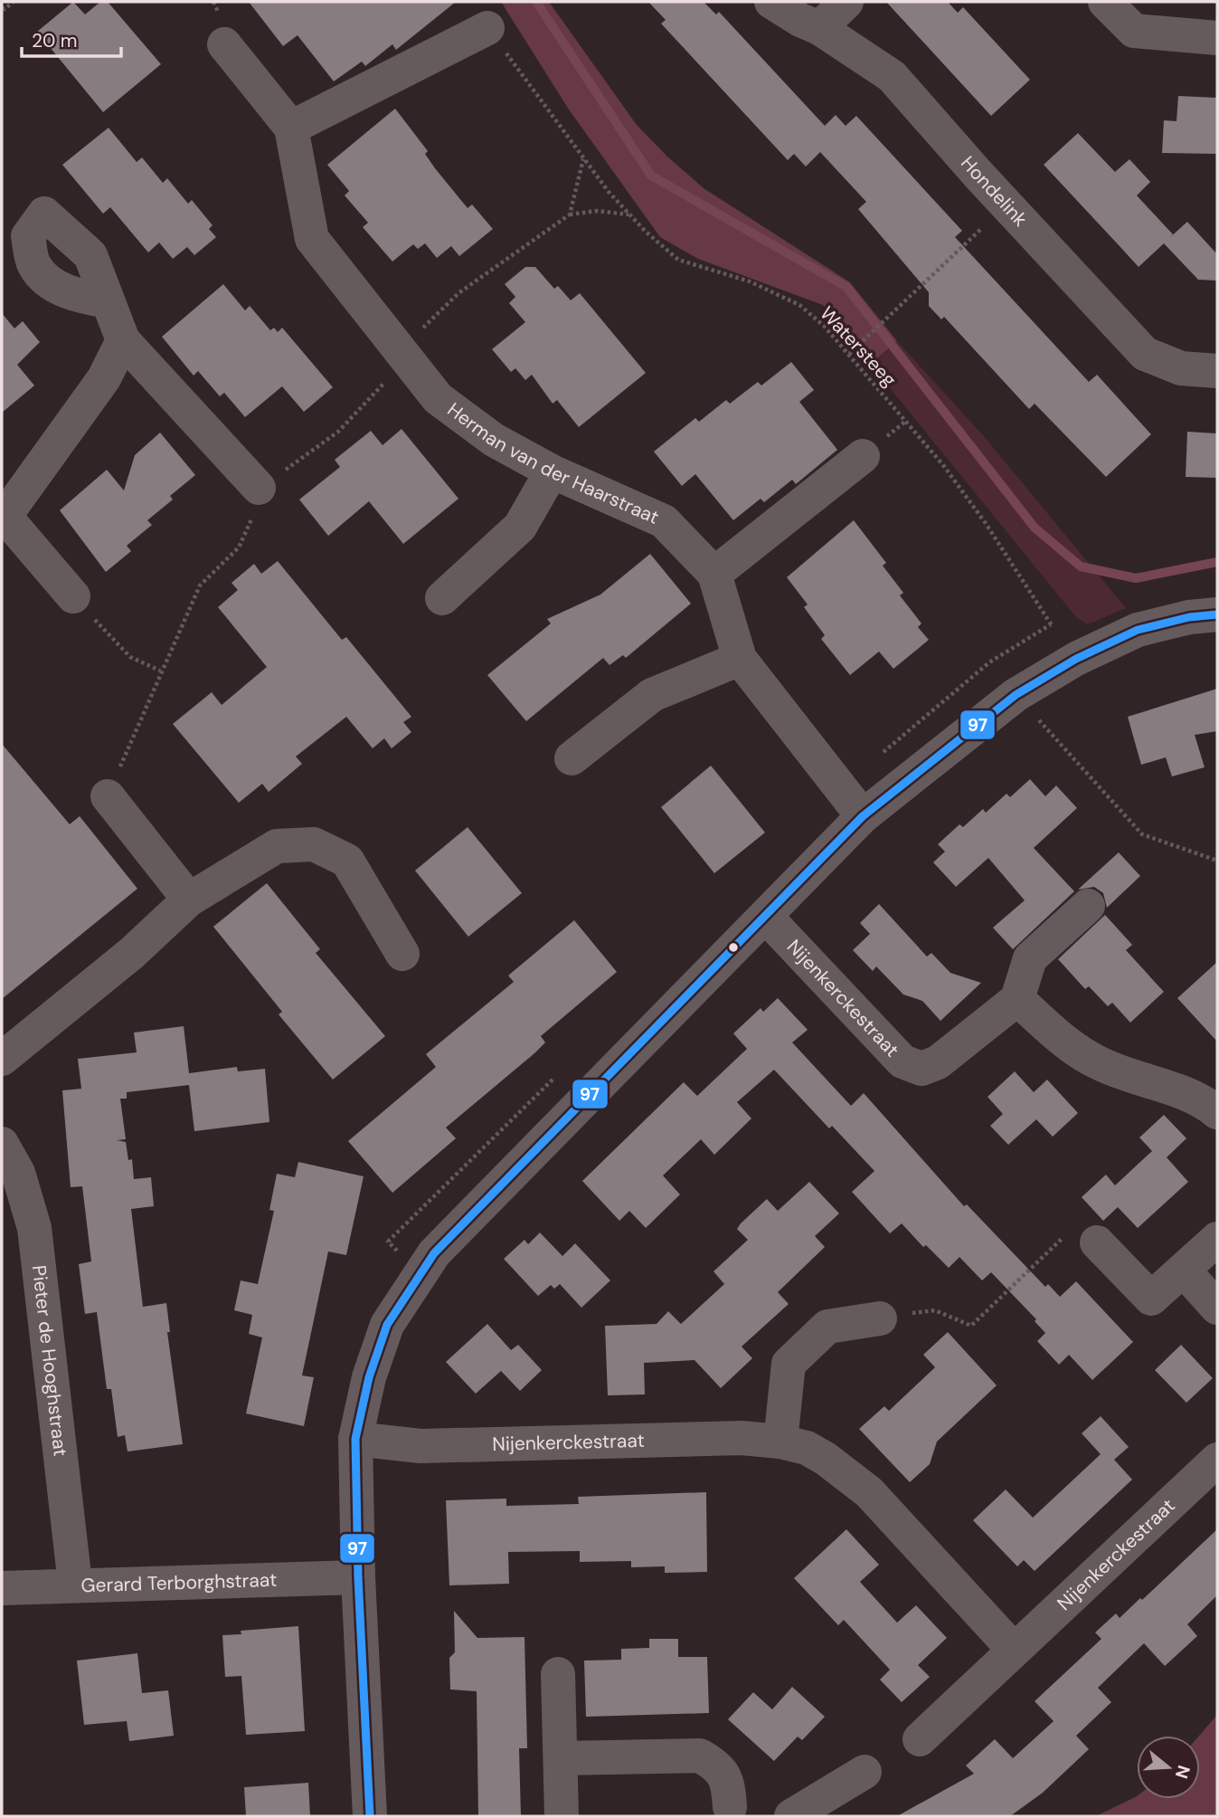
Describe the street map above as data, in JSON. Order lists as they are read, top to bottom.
{
  "streets": {
    "street": [
      "Hondelink",
      "Herman van der Haarstraat",
      "Nijenkerckestraat",
      "Pieter de Hooghstraat",
      "Gerard Terborghstraat"
    ],
    "path": ["Watersteeg"]
  },
  "crossings": [
    ["Pieter de Hooghstraat", "Gerard Terborghstraat"]
  ],
  "lines": ["transit line 97"],
  "scale_bar": "20 m",
  "north": "right"
}
